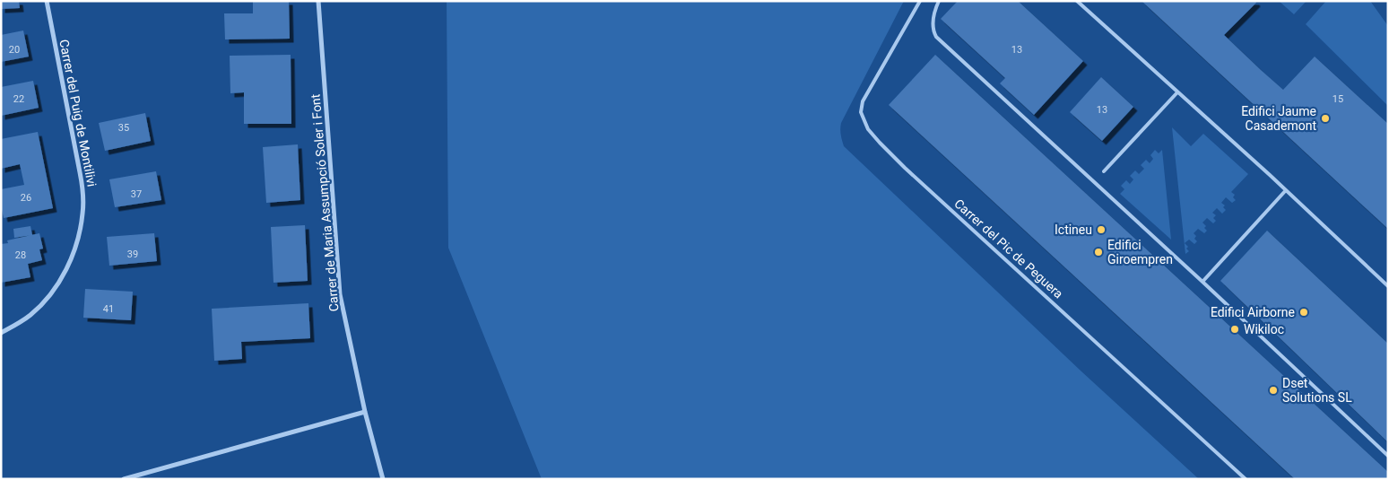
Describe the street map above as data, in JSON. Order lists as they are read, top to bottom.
{
  "streets": {
    "street": ["Carrer del Puig de Montilivi", "Carrer de Maria Assumpció Soler i Font"],
    "lane": ["Carrer del Pic de Peguera"]
  },
  "places": [
    "Edifici Jaume Casademont",
    "Ictineu",
    "Edifici Giroempren",
    "Edifici Airborne",
    "Wikiloc",
    "Dset Solutions SL"
  ],
  "house_numbers": [
    "20",
    "13",
    "22",
    "15",
    "13",
    "35",
    "37",
    "26",
    "39",
    "28",
    "41"
  ]
}
